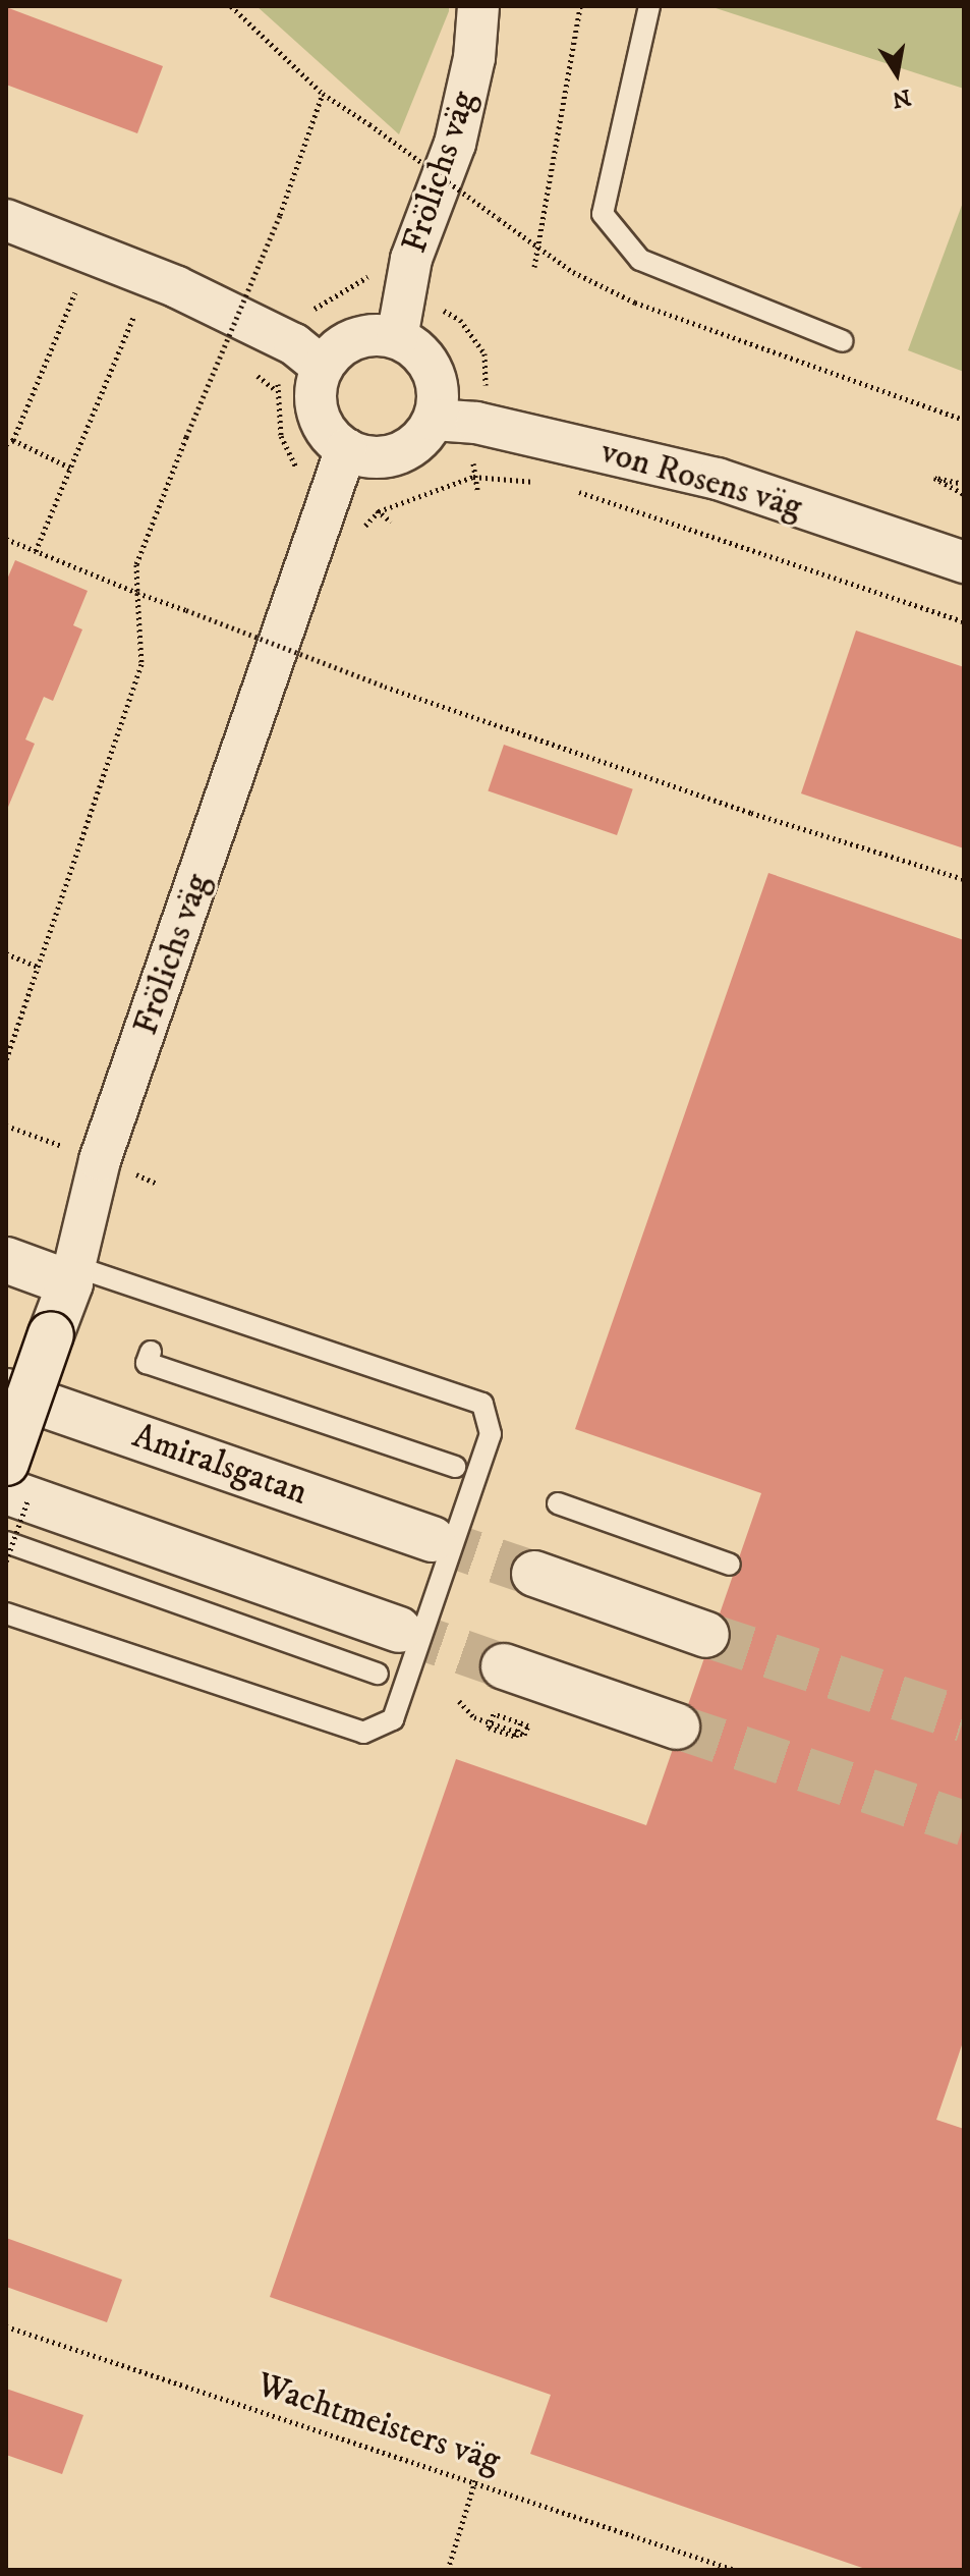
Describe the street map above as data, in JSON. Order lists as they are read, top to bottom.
{
  "streets": {
    "main road": ["Frölichs väg", "Amiralsgatan"],
    "street": ["von Rosens väg"],
    "path": ["Wachtmeisters väg"]
  },
  "crossings": [
    ["Frölichs väg", "von Rosens väg"]
  ],
  "north": "bottom"
}
